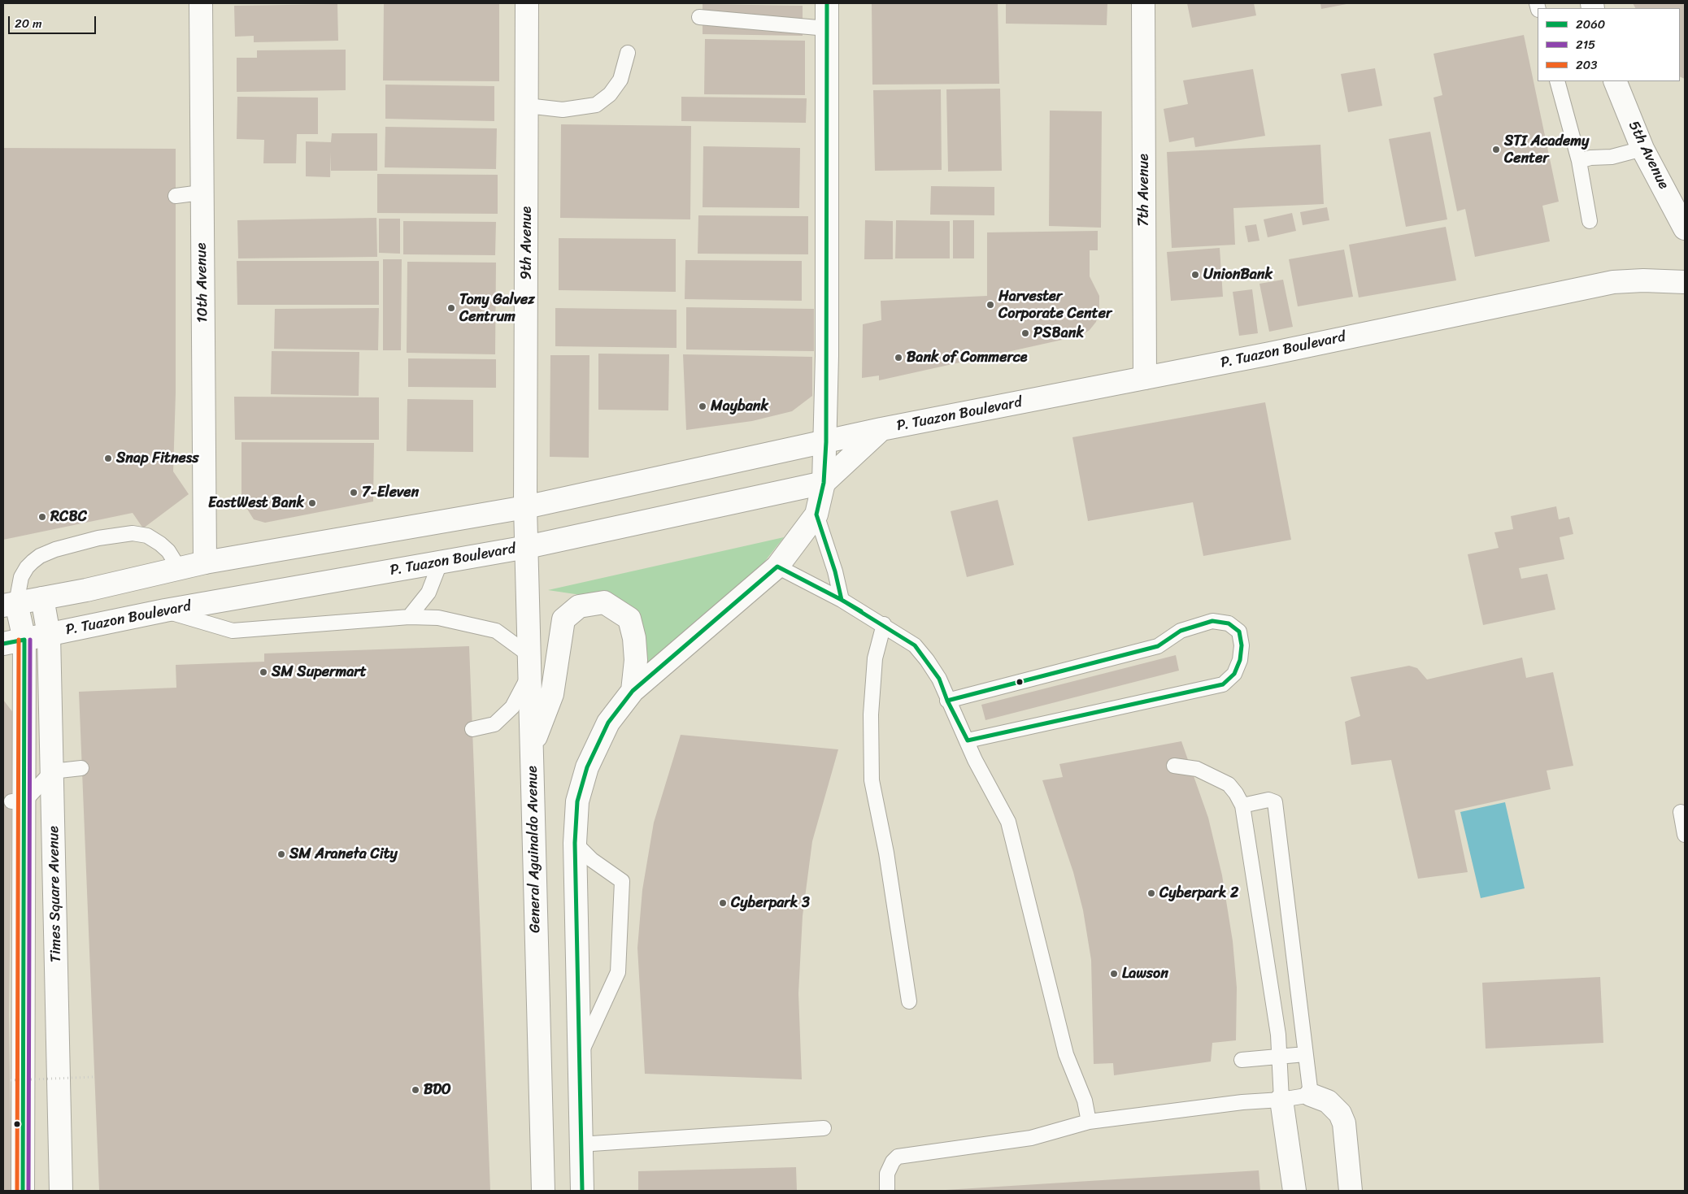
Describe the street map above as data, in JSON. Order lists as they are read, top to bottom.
{
  "streets": {
    "street": [
      "5th Avenue",
      "7th Avenue",
      "9th Avenue",
      "10th Avenue",
      "P. Tuazon Boulevard",
      "General Aguinaldo Avenue",
      "Times Square Avenue"
    ]
  },
  "crossings": [
    ["7th Avenue", "P. Tuazon Boulevard"],
    ["9th Avenue", "P. Tuazon Boulevard"],
    ["9th Avenue", "General Aguinaldo Avenue"],
    ["10th Avenue", "P. Tuazon Boulevard"],
    ["P. Tuazon Boulevard", "General Aguinaldo Avenue"],
    ["P. Tuazon Boulevard", "Times Square Avenue"]
  ],
  "places": [
    "STI Academy Center",
    "UnionBank",
    "Harvester Corporate Center",
    "Tony Galvez Centrum",
    "PSBank",
    "Bank of Commerce",
    "Maybank",
    "Snap Fitness",
    "7-Eleven",
    "EastWest Bank",
    "RCBC",
    "SM Supermart",
    "SM Araneta City",
    "Cyberpark 2",
    "Cyberpark 3",
    "Lawson",
    "BDO"
  ],
  "lines": ["transit line 2060", "transit line 215", "transit line 203"],
  "legend": ["2060", "215", "203"],
  "scale_bar": "20 m"
}
